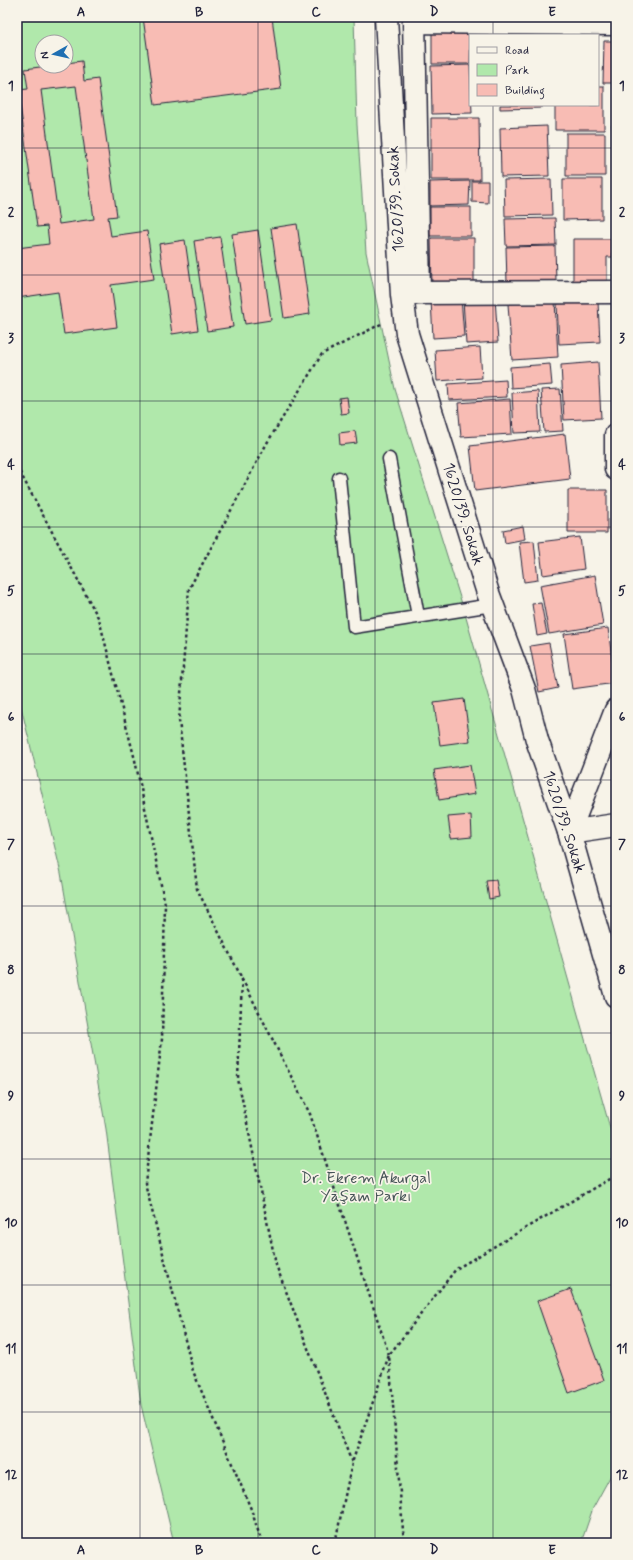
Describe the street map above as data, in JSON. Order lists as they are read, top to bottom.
{
  "streets": {
    "main road": ["1620/39. Sokak"]
  },
  "parks": ["Dr. Ekrem Akurgal Yaşam Parkı"],
  "legend": ["Road", "Park", "Building"],
  "north": "left",
  "grid": {
    "columns": [
      "A",
      "B",
      "C",
      "D",
      "E"
    ],
    "rows": [
      "1",
      "2",
      "3",
      "4",
      "5",
      "6",
      "7",
      "8",
      "9",
      "10",
      "11",
      "12"
    ]
  }
}
